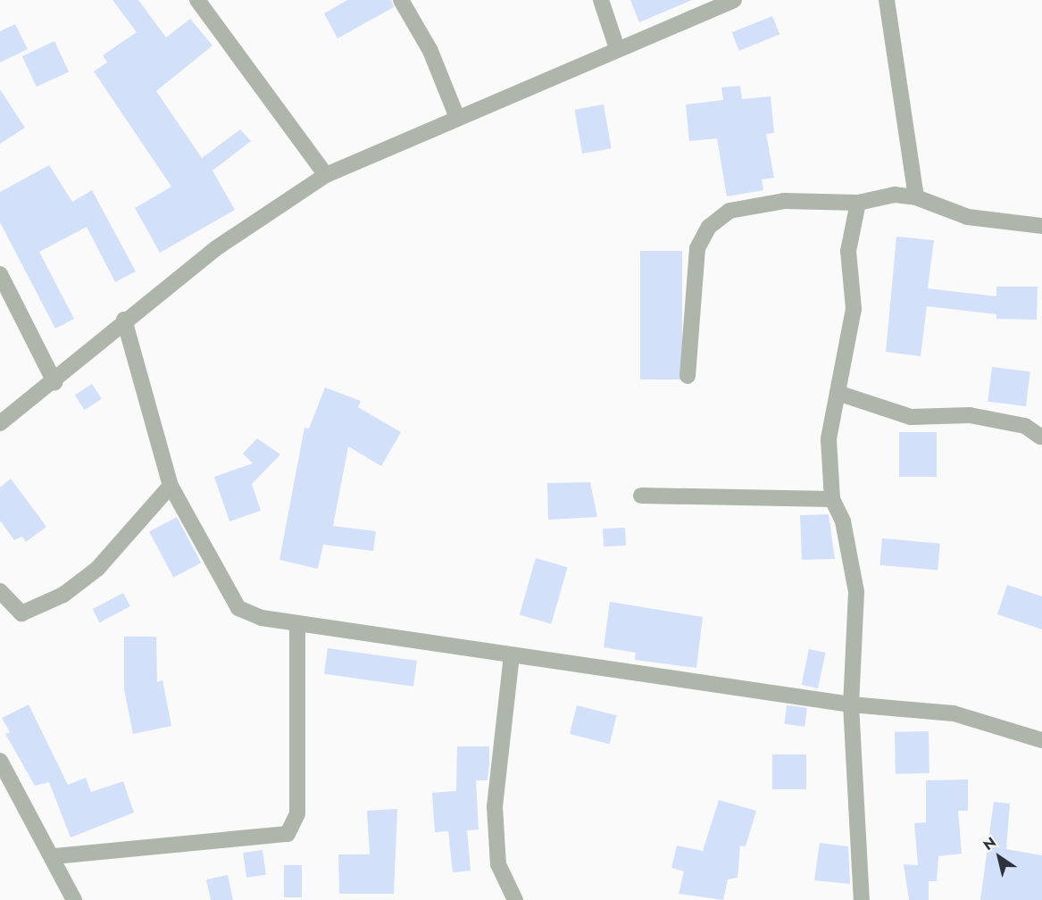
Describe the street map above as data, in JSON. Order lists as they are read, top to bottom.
{
  "north": "top left"
}
